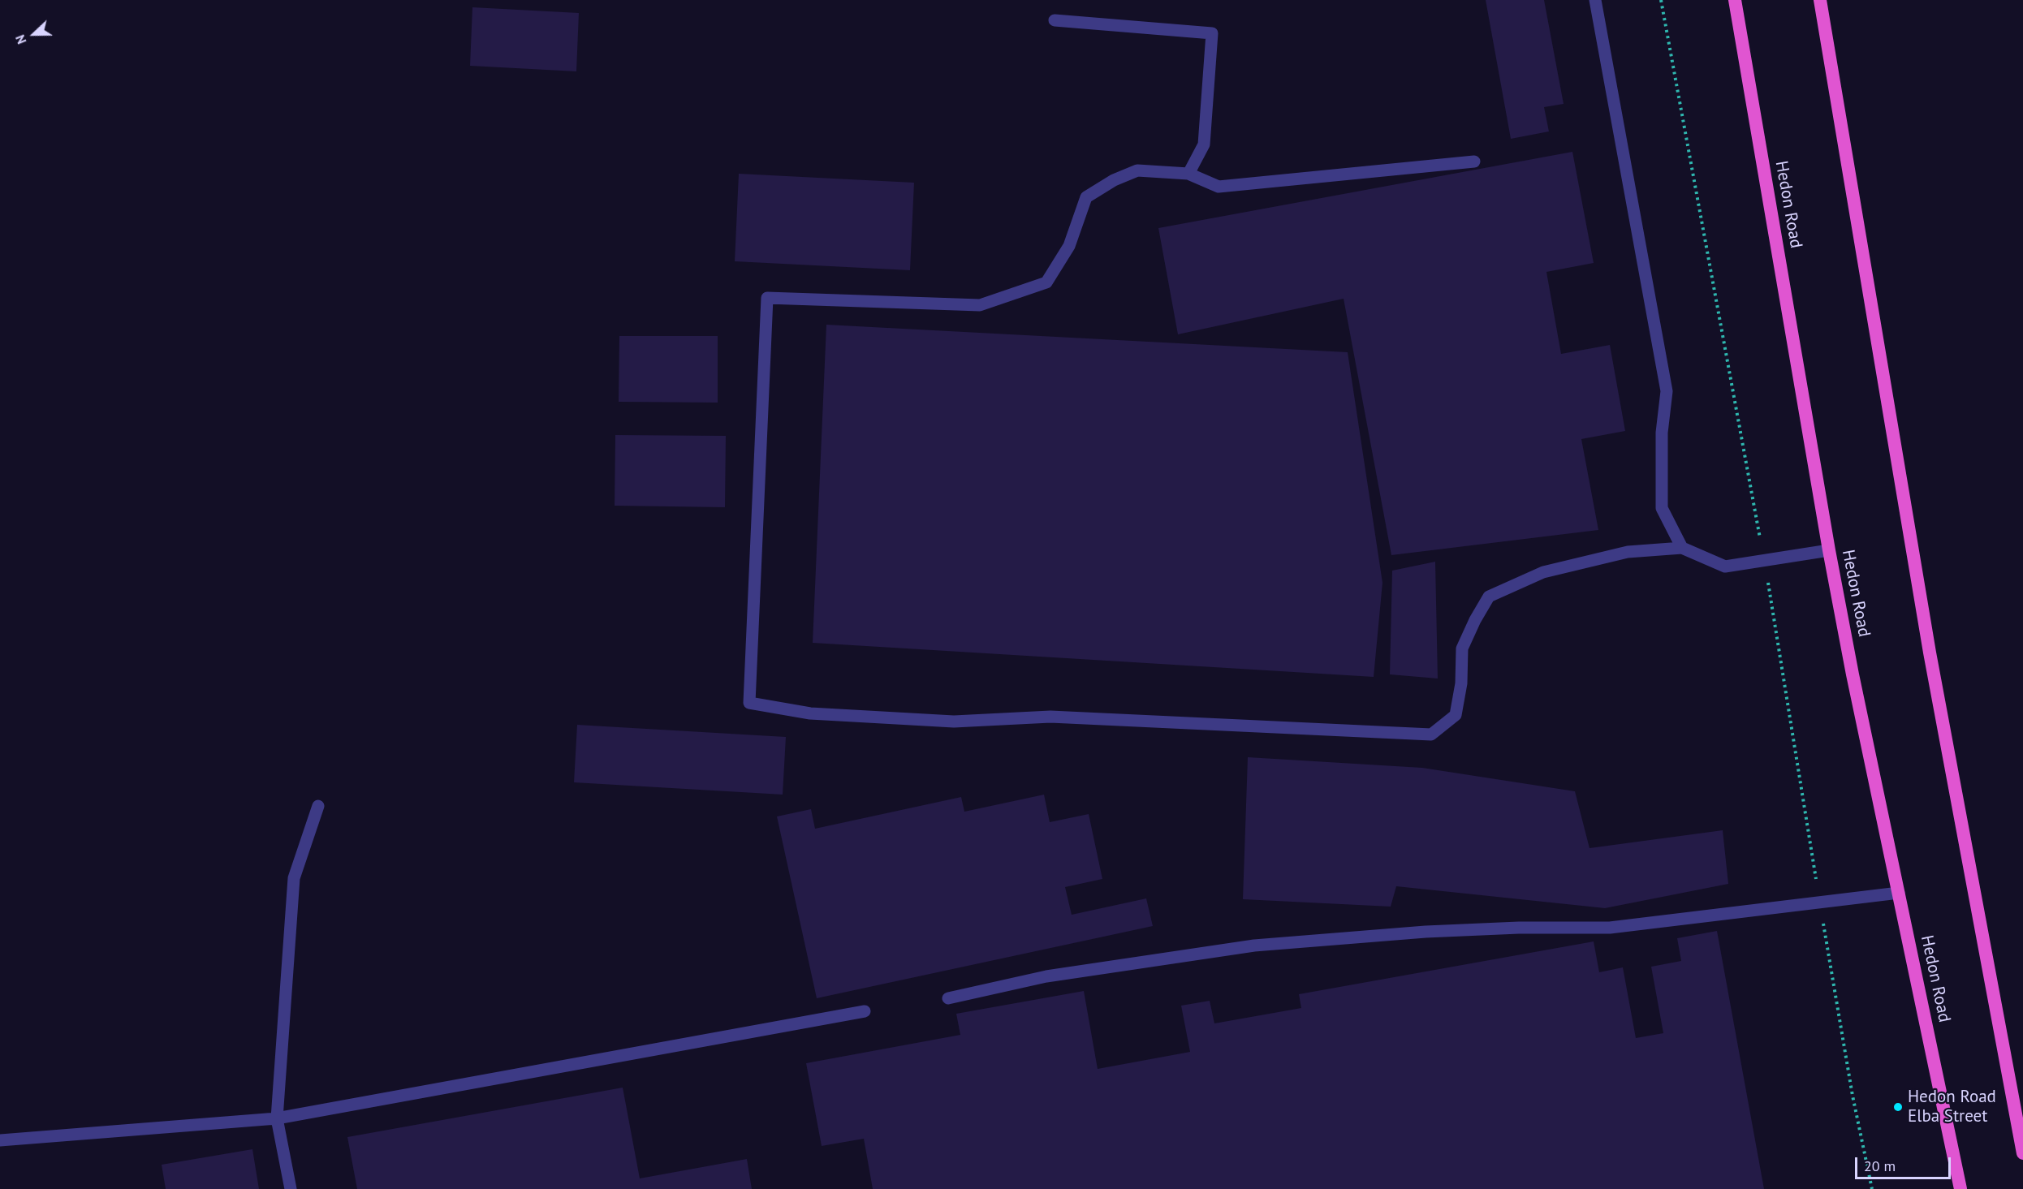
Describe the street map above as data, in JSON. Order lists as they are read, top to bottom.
{
  "streets": {
    "highway": ["Hedon Road"]
  },
  "places": ["Hedon Road Elba Street"],
  "scale_bar": "20 m",
  "north": "left"
}
